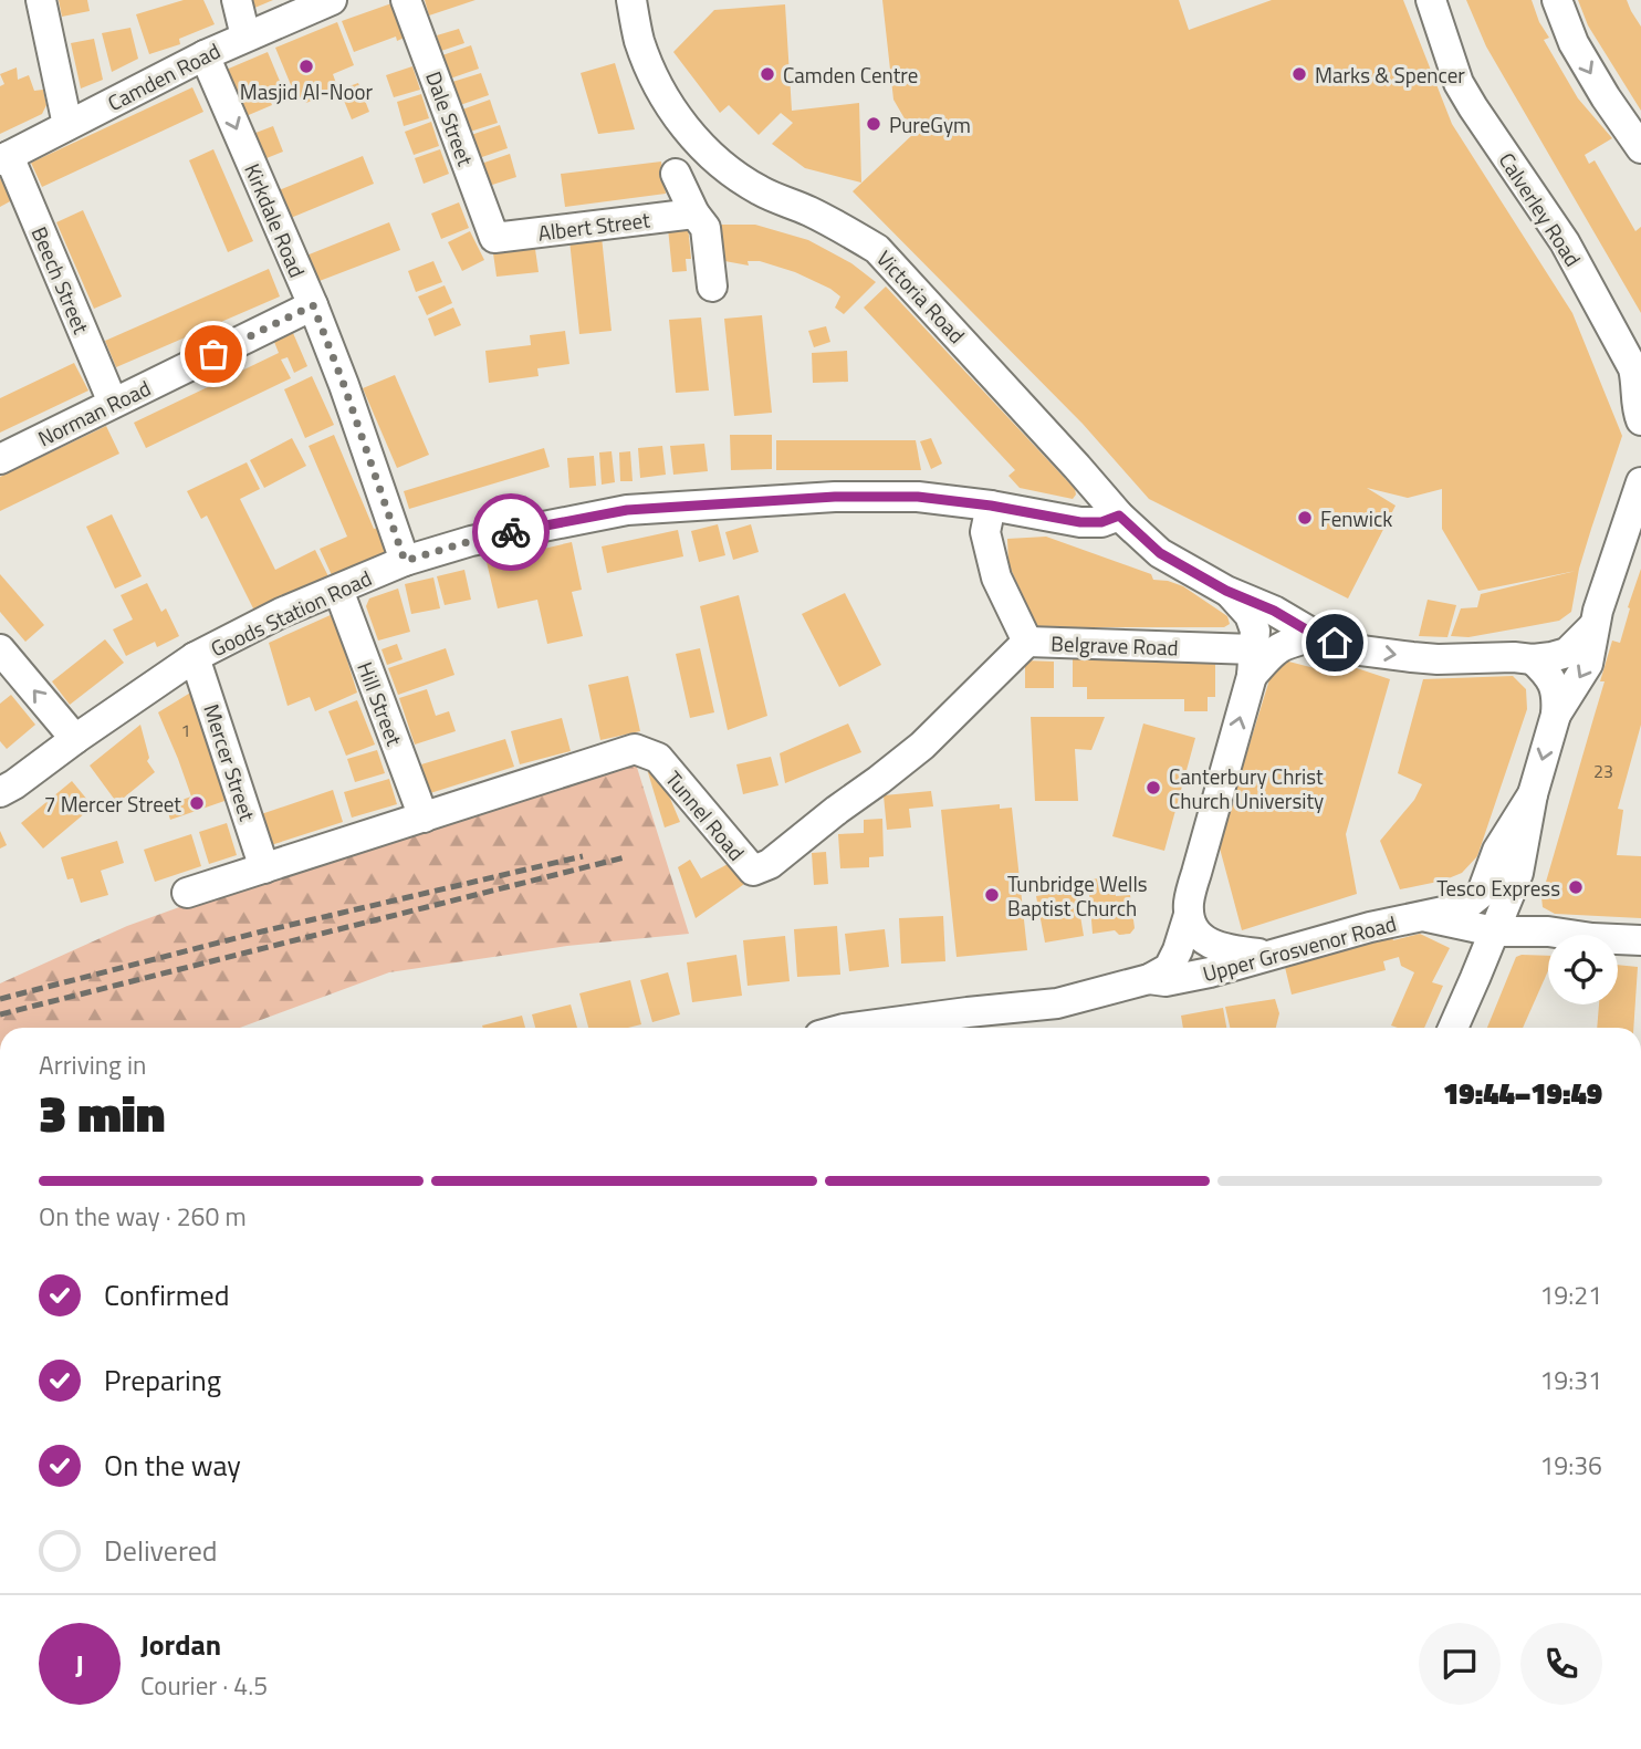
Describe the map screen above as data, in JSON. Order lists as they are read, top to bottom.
{
  "streets": {
    "street": [
      "Camden Road",
      "Dale Street",
      "Calverley Road",
      "Kirkdale Road",
      "Albert Street",
      "Beech Street",
      "Victoria Road",
      "Norman Road",
      "Goods Station Road",
      "Belgrave Road",
      "Hill Street",
      "Mercer Street",
      "Tunnel Road",
      "Upper Grosvenor Road"
    ]
  },
  "crossings": [
    ["Camden Road", "Kirkdale Road"],
    ["Camden Road", "Beech Street"],
    ["Dale Street", "Albert Street"],
    ["Kirkdale Road", "Norman Road"],
    ["Kirkdale Road", "Goods Station Road"],
    ["Beech Street", "Norman Road"],
    ["Victoria Road", "Goods Station Road"],
    ["Goods Station Road", "Belgrave Road"],
    ["Goods Station Road", "Hill Street"],
    ["Goods Station Road", "Mercer Street"],
    ["Belgrave Road", "Tunnel Road"],
    ["Belgrave Road", "Upper Grosvenor Road"],
    ["Hill Street", "Tunnel Road"],
    ["Mercer Street", "Tunnel Road"]
  ],
  "one_way": ["Kirkdale Road"],
  "places": [
    "Masjid Al-Noor",
    "Camden Centre",
    "Marks & Spencer",
    "PureGym",
    "Fenwick",
    "Canterbury Christ Church University",
    "7 Mercer Street",
    "Tesco Express",
    "Tunbridge Wells Baptist Church"
  ],
  "house_numbers": ["1", "23"],
  "page": {
    "heading": ["3 min", "Arriving in", "19:44–19:49"],
    "panel": ["Jordan", "Courier · 4.5"],
    "bar": "On the way · 260 m",
    "list": [
      ["Confirmed", "19:21"],
      ["Preparing", "19:31"],
      ["On the way", "19:36"],
      "Delivered"
    ],
    "round": "J"
  }
}
